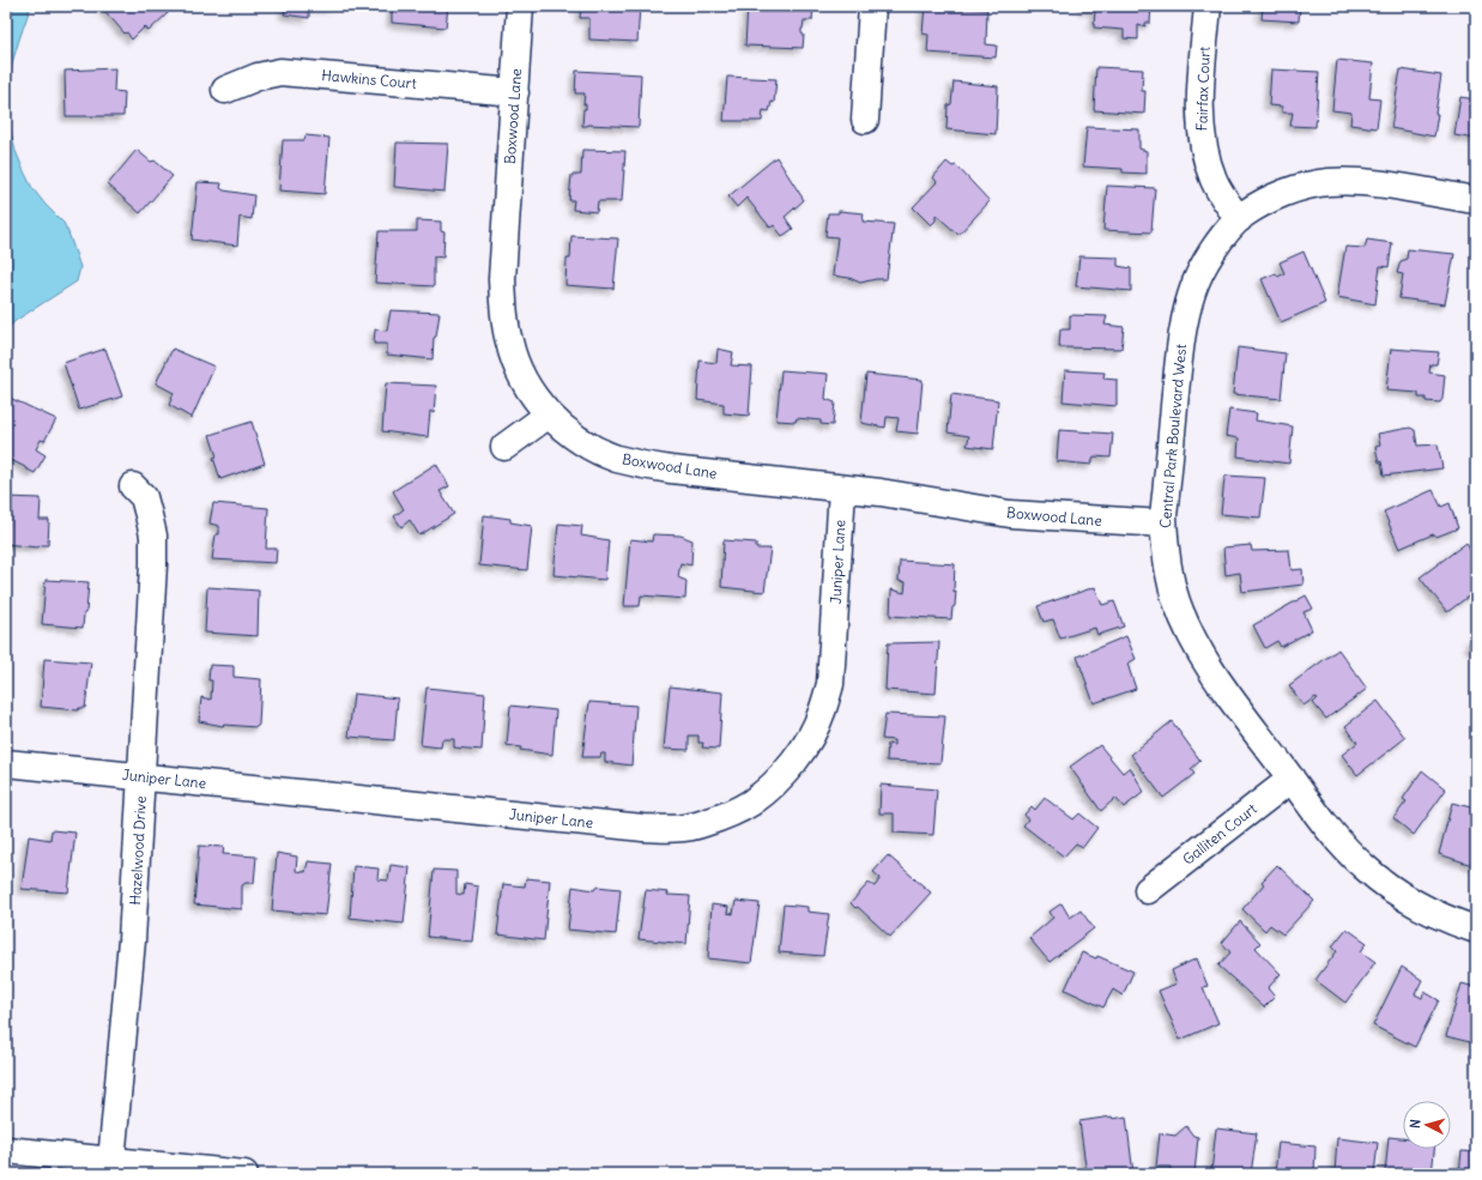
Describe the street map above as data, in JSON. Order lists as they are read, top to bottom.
{
  "streets": {
    "street": [
      "Hawkins Court",
      "Fairfax Court",
      "Boxwood Lane",
      "Central Park Boulevard West",
      "Juniper Lane",
      "Galliten Court",
      "Hazelwood Drive"
    ]
  },
  "crossings": [
    ["Hawkins Court", "Boxwood Lane"],
    ["Fairfax Court", "Central Park Boulevard West"],
    ["Boxwood Lane", "Central Park Boulevard West"],
    ["Boxwood Lane", "Juniper Lane"],
    ["Central Park Boulevard West", "Galliten Court"],
    ["Juniper Lane", "Hazelwood Drive"]
  ],
  "north": "left"
}
